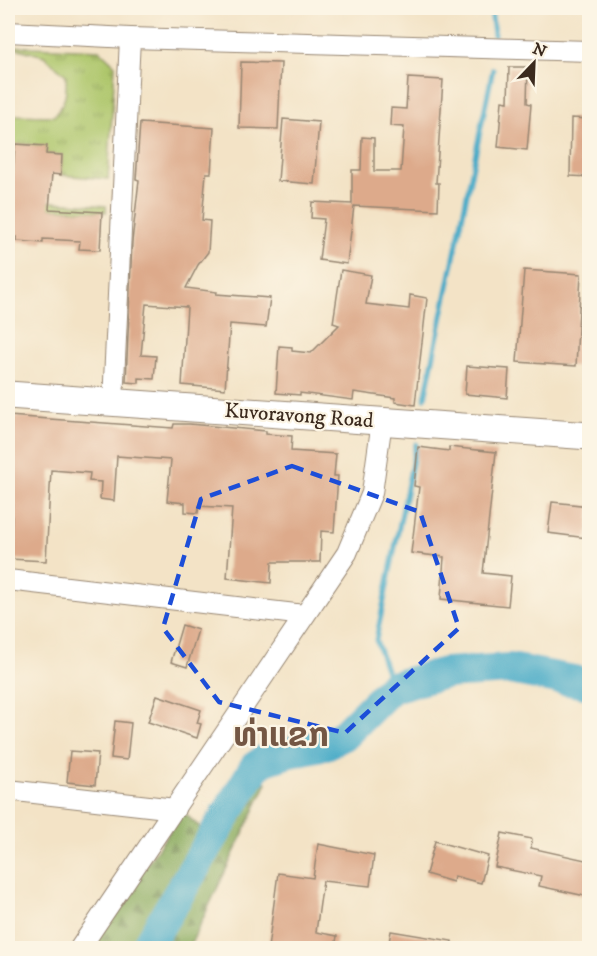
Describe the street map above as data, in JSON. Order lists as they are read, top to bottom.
{
  "streets": {
    "street": ["Kuvoravong Road"]
  },
  "districts": ["ທ່າແຂກ"],
  "north": "top right"
}
